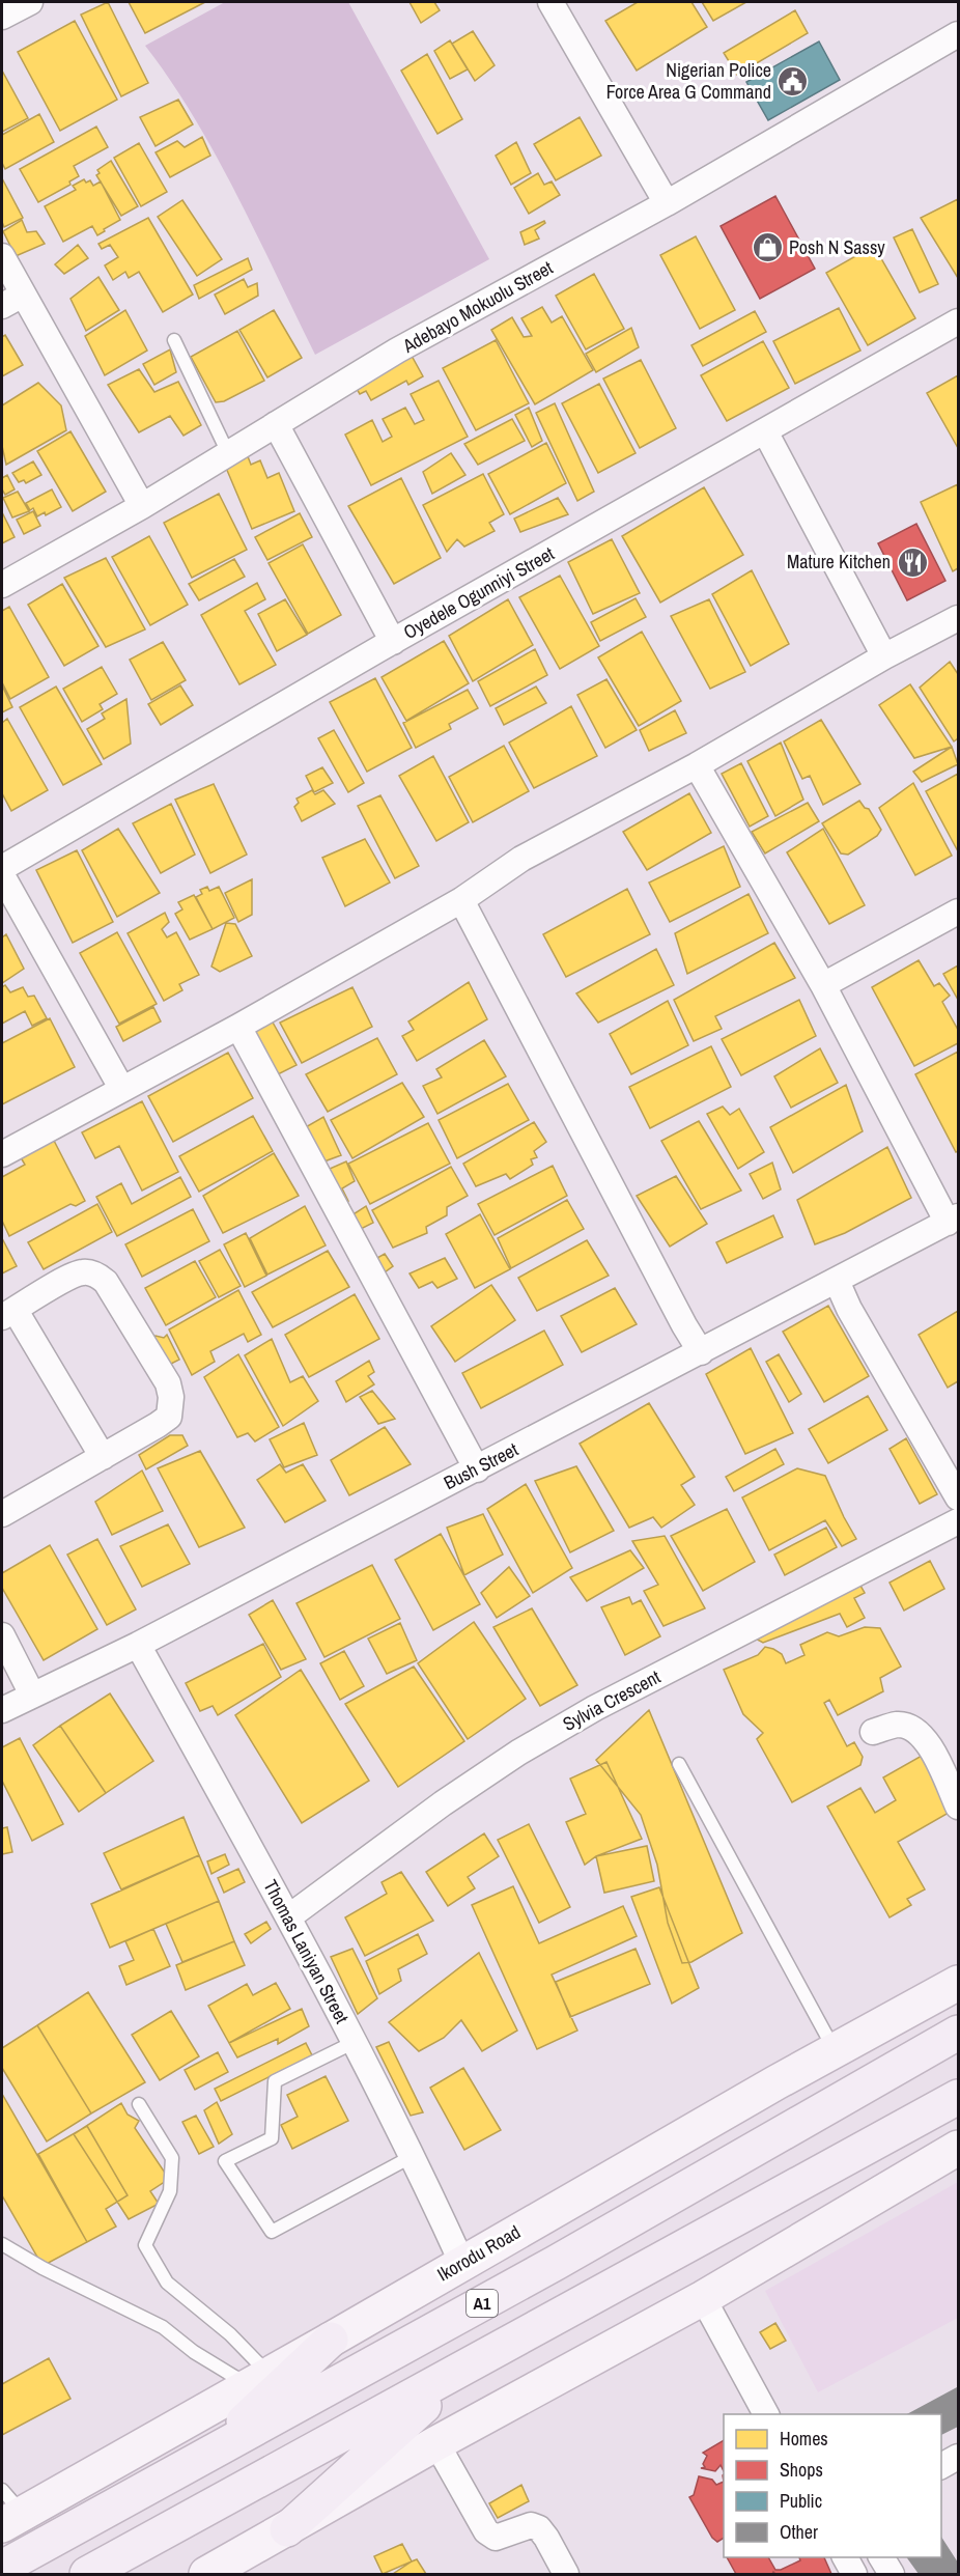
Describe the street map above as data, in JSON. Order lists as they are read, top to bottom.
{
  "streets": {
    "highway": ["A1"],
    "main road": ["Ikorodu Road"],
    "street": [
      "Adebayo Mokuolu Street",
      "Oyedele Ogunniyi Street",
      "Bush Street",
      "Sylvia Crescent",
      "Thomas Laniyan Street"
    ]
  },
  "crossings": [
    ["Bush Street", "Thomas Laniyan Street"],
    ["Sylvia Crescent", "Thomas Laniyan Street"],
    ["Thomas Laniyan Street", "Ikorodu Road"]
  ],
  "places": {
    "public building": ["Nigerian Police Force Area G Command"],
    "shop": ["Posh N Sassy"],
    "restaurant": ["Mature Kitchen"]
  },
  "legend": [
    "Homes",
    "Shops",
    "Public",
    "Other"
  ]
}
